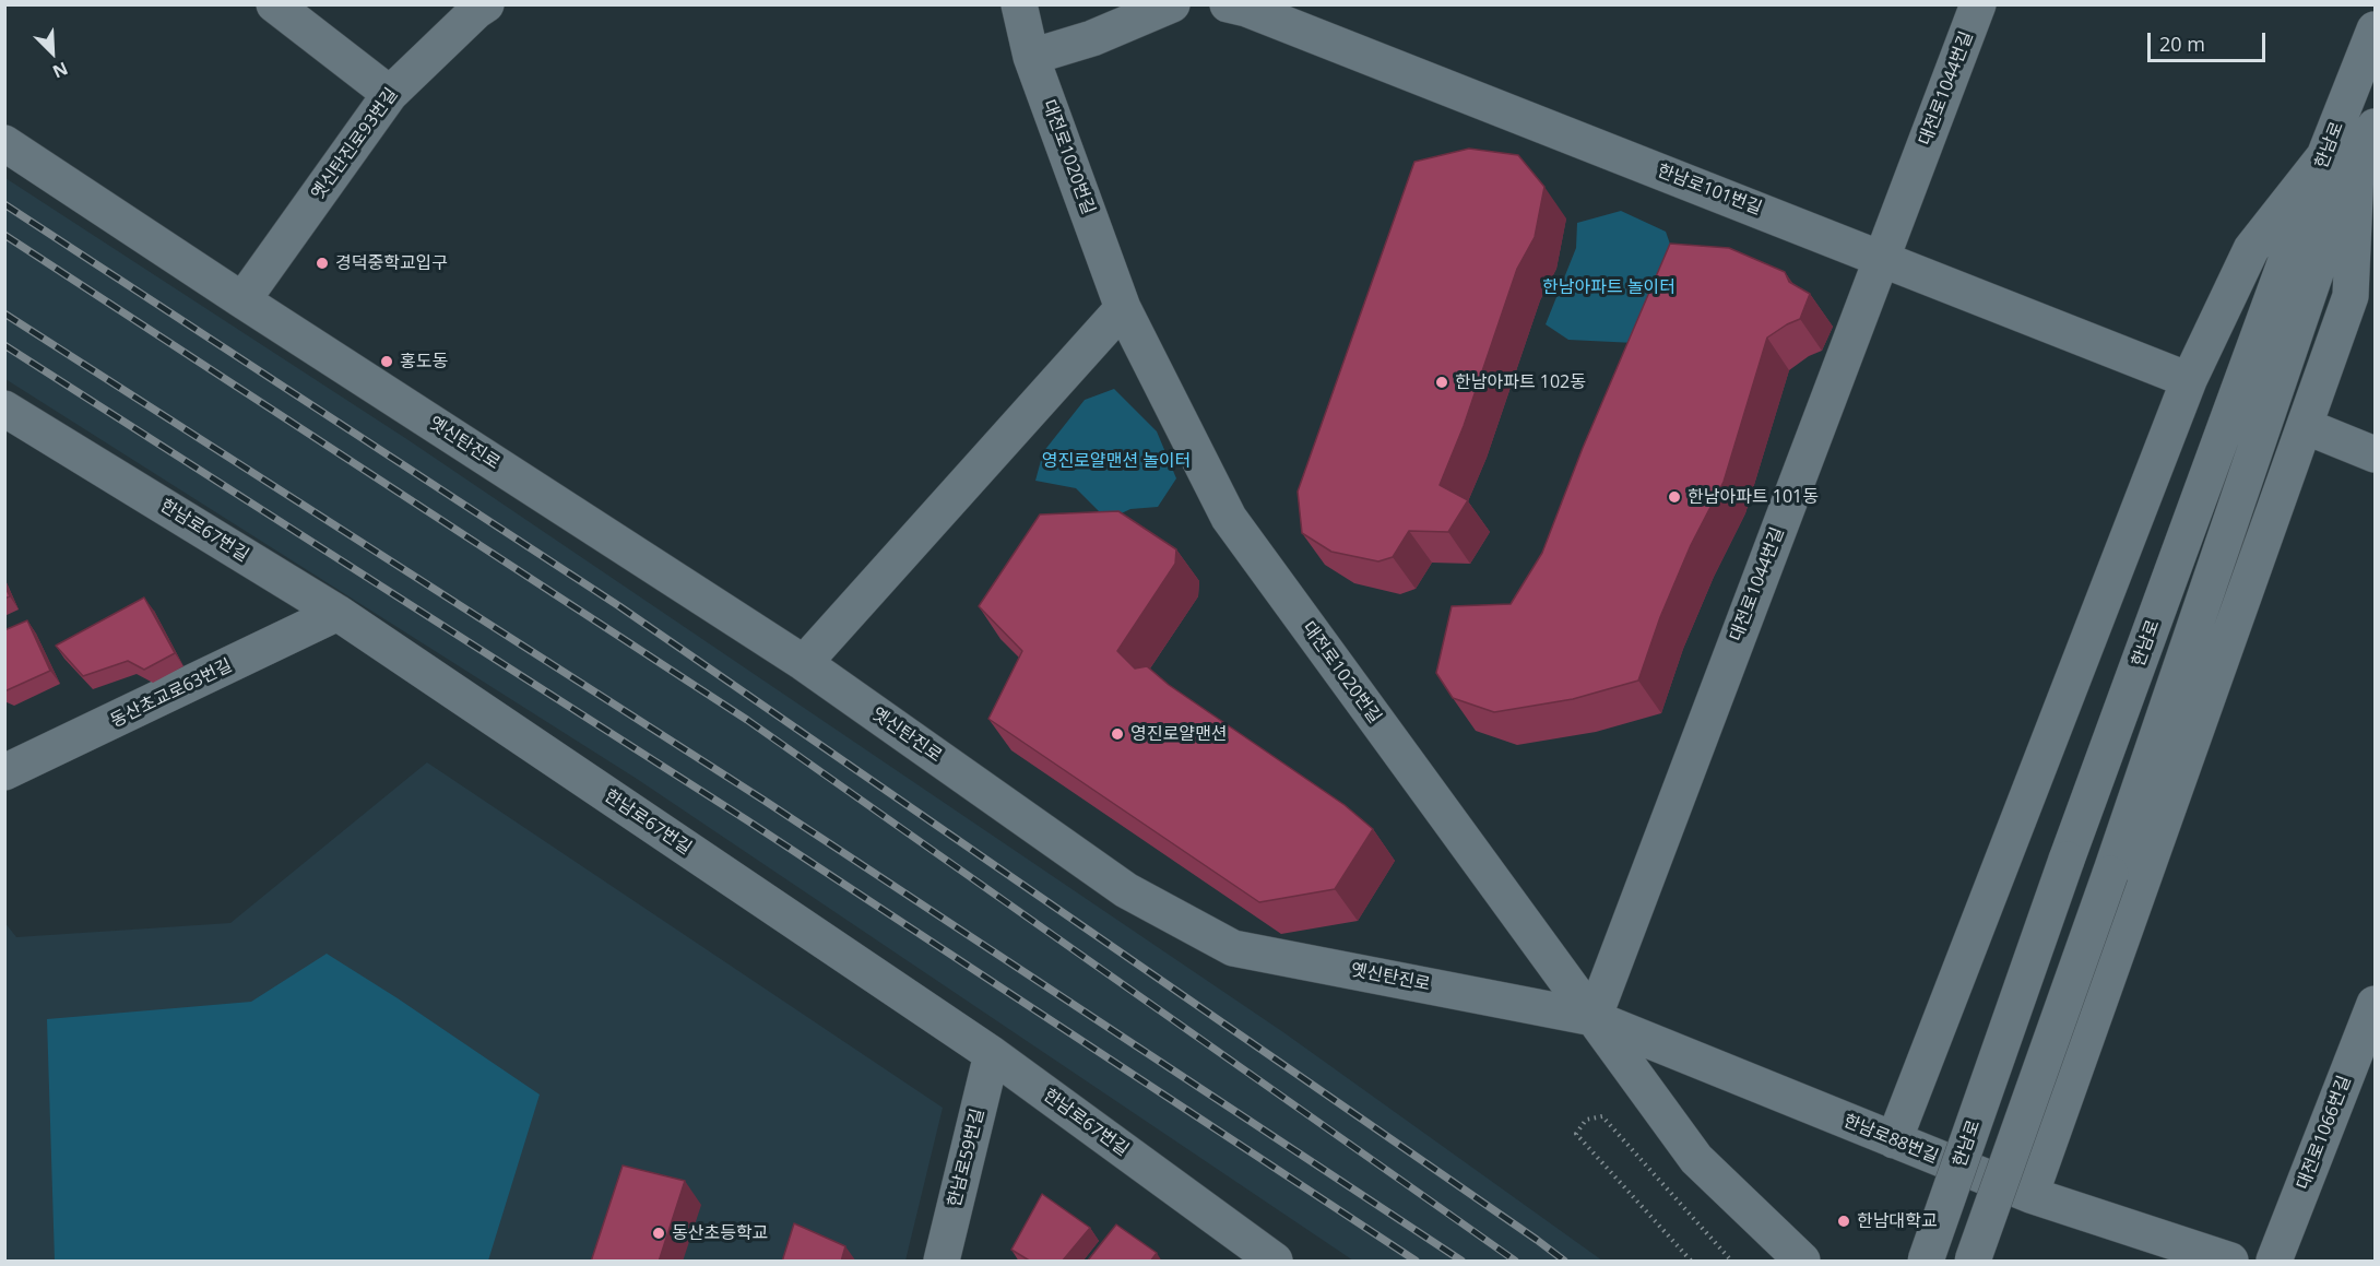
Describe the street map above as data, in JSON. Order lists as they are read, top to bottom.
{
  "streets": {
    "street": [
      "대전로1044번길",
      "옛신탄진로93번길",
      "한남로",
      "대전로1020번길",
      "한남로101번길",
      "옛신탄진로",
      "한남로67번길",
      "동산초교로63번길",
      "대전로1066번길",
      "한남로88번길",
      "한남로59번길"
    ]
  },
  "crossings": [
    ["대전로1044번길", "대전로1020번길"],
    ["대전로1044번길", "한남로101번길"],
    ["대전로1044번길", "옛신탄진로"],
    ["대전로1044번길", "한남로88번길"],
    ["옛신탄진로93번길", "옛신탄진로"],
    ["대전로1020번길", "옛신탄진로"],
    ["대전로1020번길", "한남로88번길"],
    ["옛신탄진로", "한남로88번길"],
    ["한남로67번길", "동산초교로63번길"],
    ["한남로67번길", "한남로59번길"]
  ],
  "parks": ["한남아파트 놀이터", "영진로얄맨션 놀이터"],
  "places": [
    "경덕중학교입구",
    "홍도동",
    "한남아파트 102동",
    "한남아파트 101동",
    "영진로얄맨션",
    "한남대학교",
    "동산초등학교"
  ],
  "scale_bar": "20 m",
  "north": "bottom right"
}
